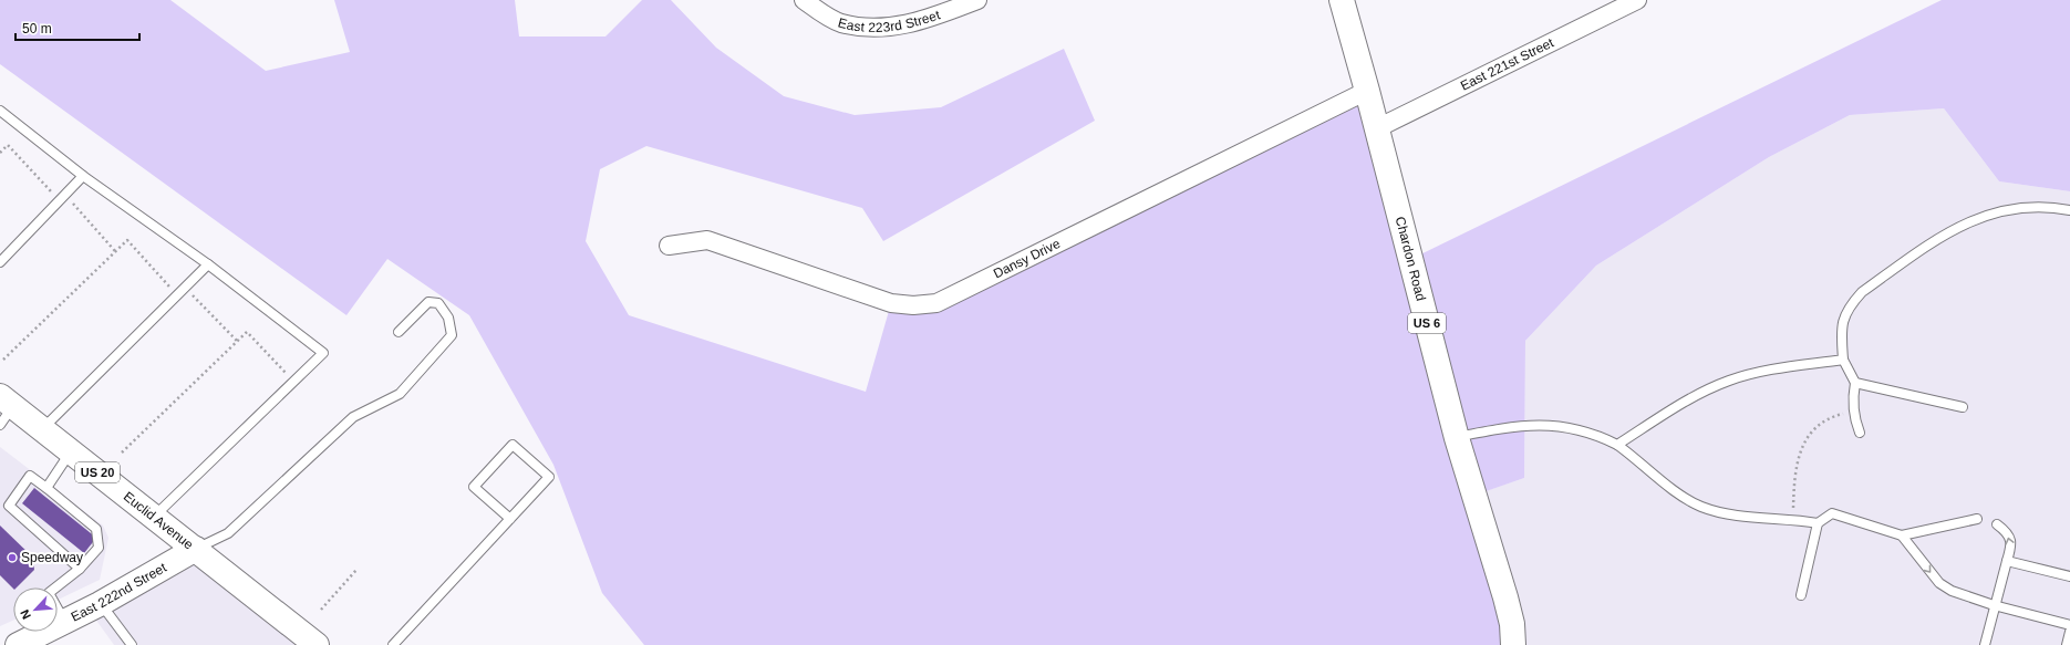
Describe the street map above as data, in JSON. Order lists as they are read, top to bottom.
{
  "streets": {
    "main road": [
      "Chardon Road",
      "US 6",
      "US 20",
      "Euclid Avenue",
      "East 222nd Street"
    ],
    "street": ["East 223rd Street", "East 221st Street", "Dansy Drive"]
  },
  "crossings": [
    ["East 221st Street", "Chardon Road"],
    ["Dansy Drive", "Chardon Road"],
    ["Euclid Avenue", "East 222nd Street"]
  ],
  "places": ["Speedway"],
  "scale_bar": "50 m",
  "north": "bottom left"
}
